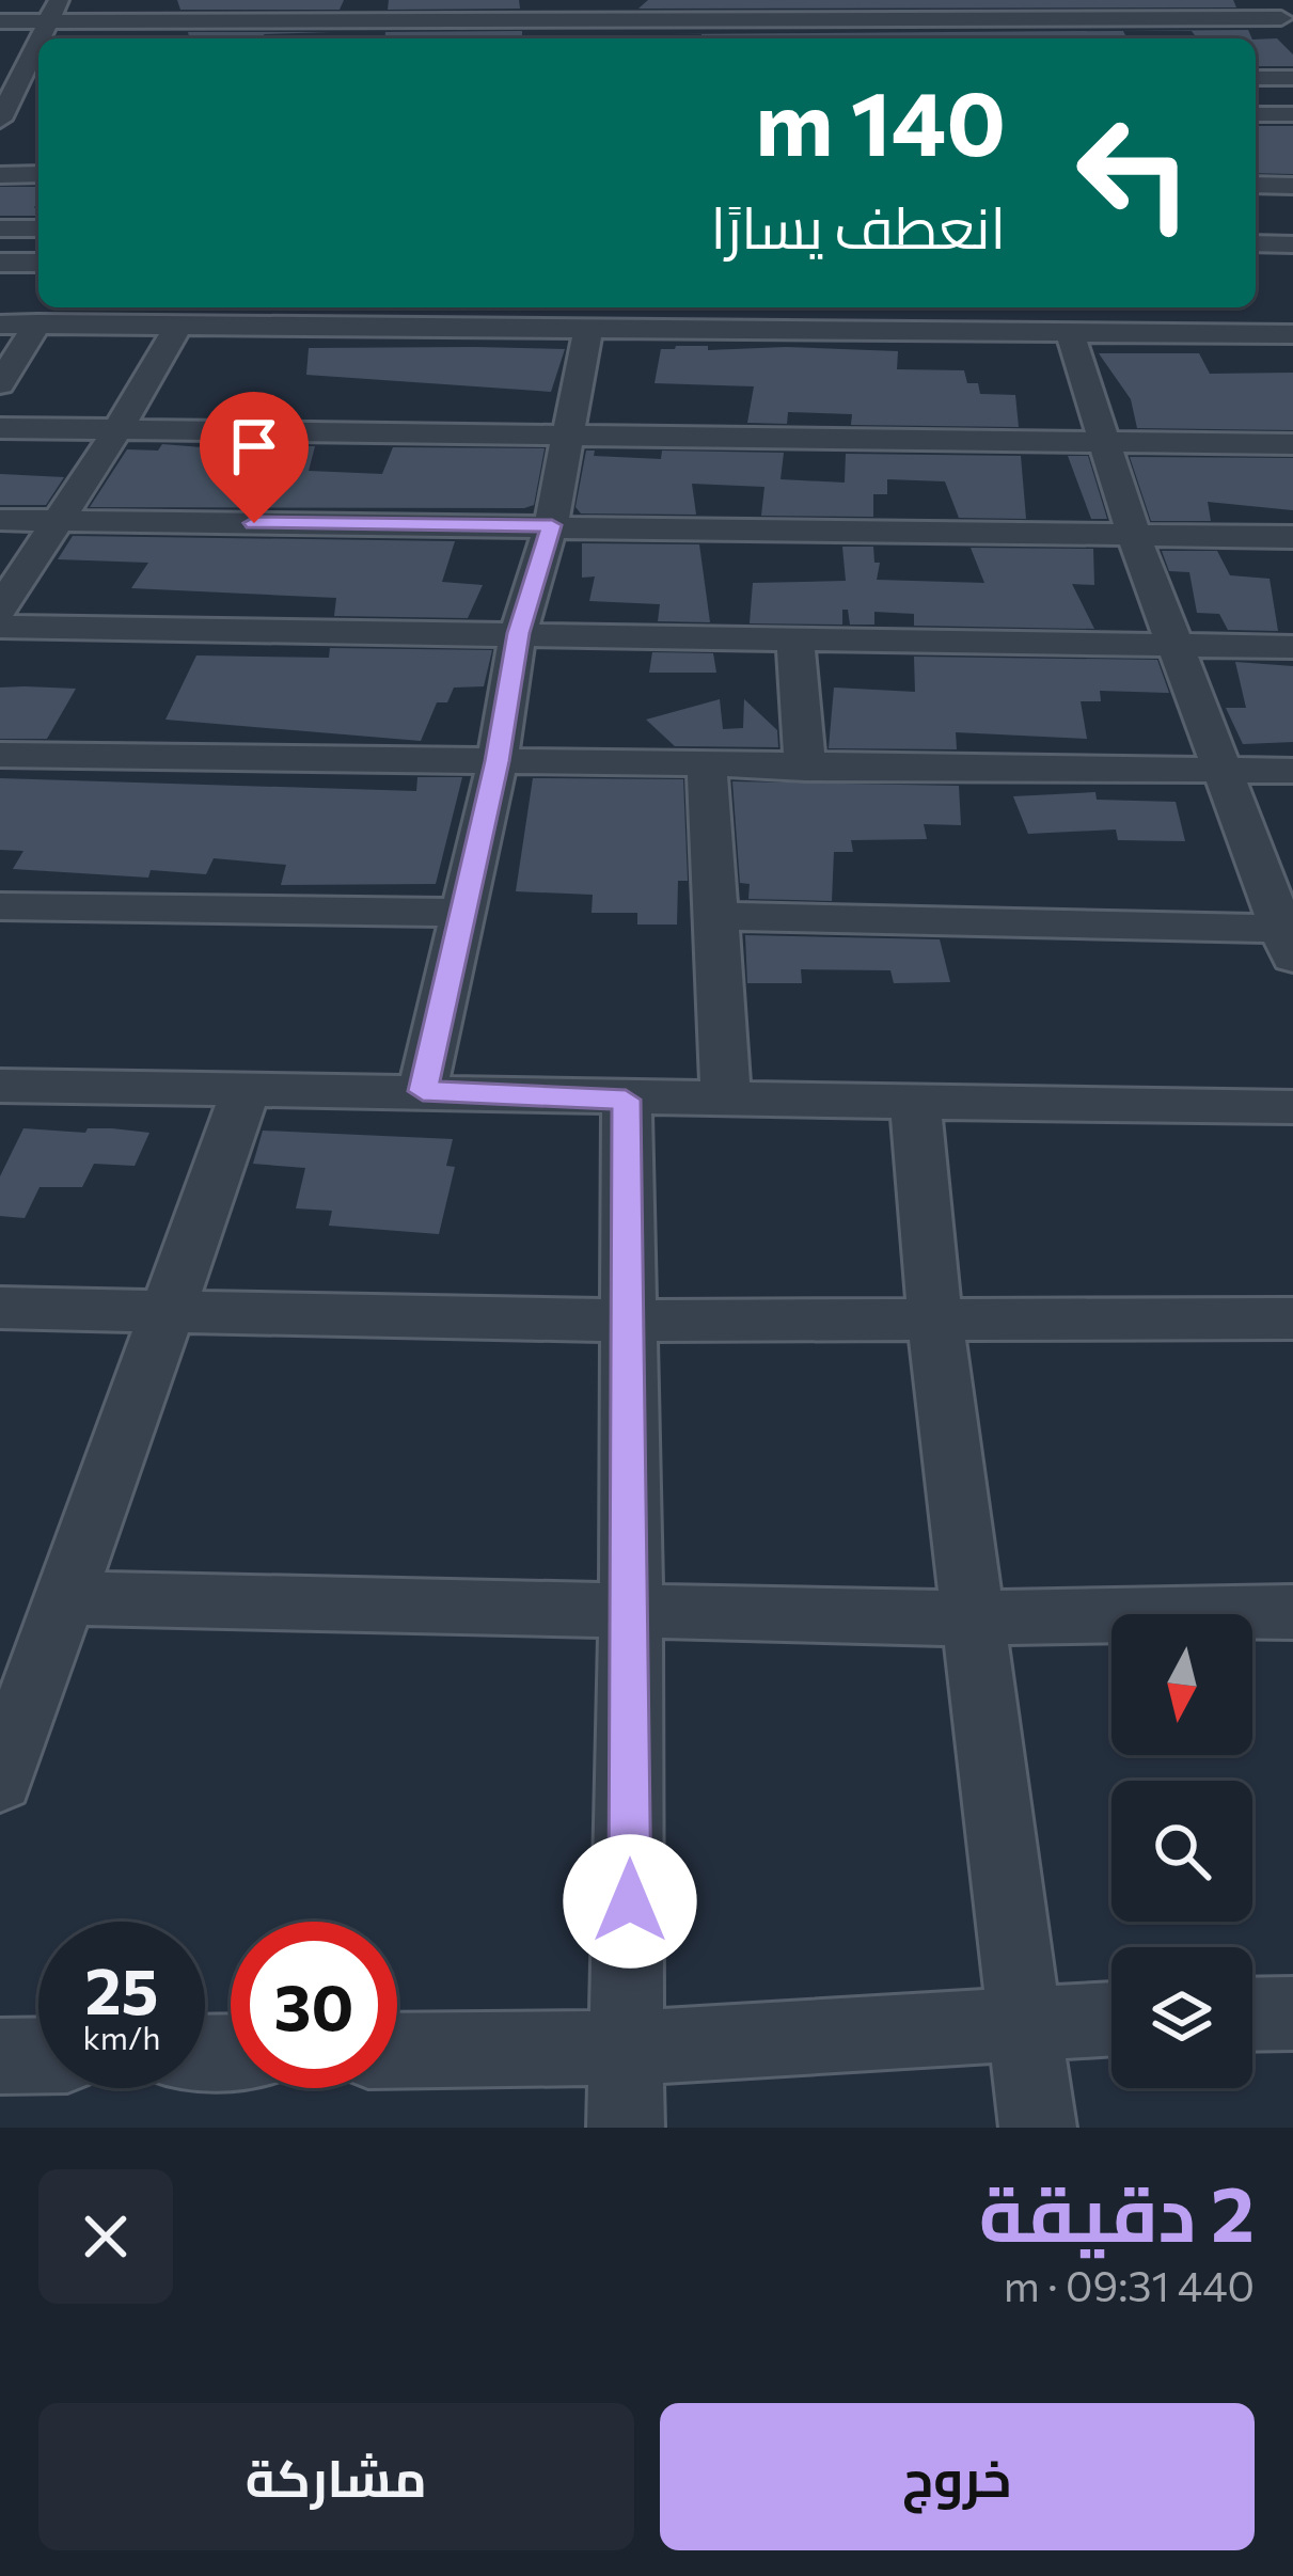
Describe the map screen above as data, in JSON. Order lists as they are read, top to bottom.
{
  "north": "bottom",
  "page": {
    "turn": ["140 m", "انعطف يسارًا"],
    "speed": "25 km/h",
    "limit": "30",
    "heading": ["2 دقيقة", "440 m · 09:31"],
    "buttons": ["خروج", "مشاركة"]
  }
}
